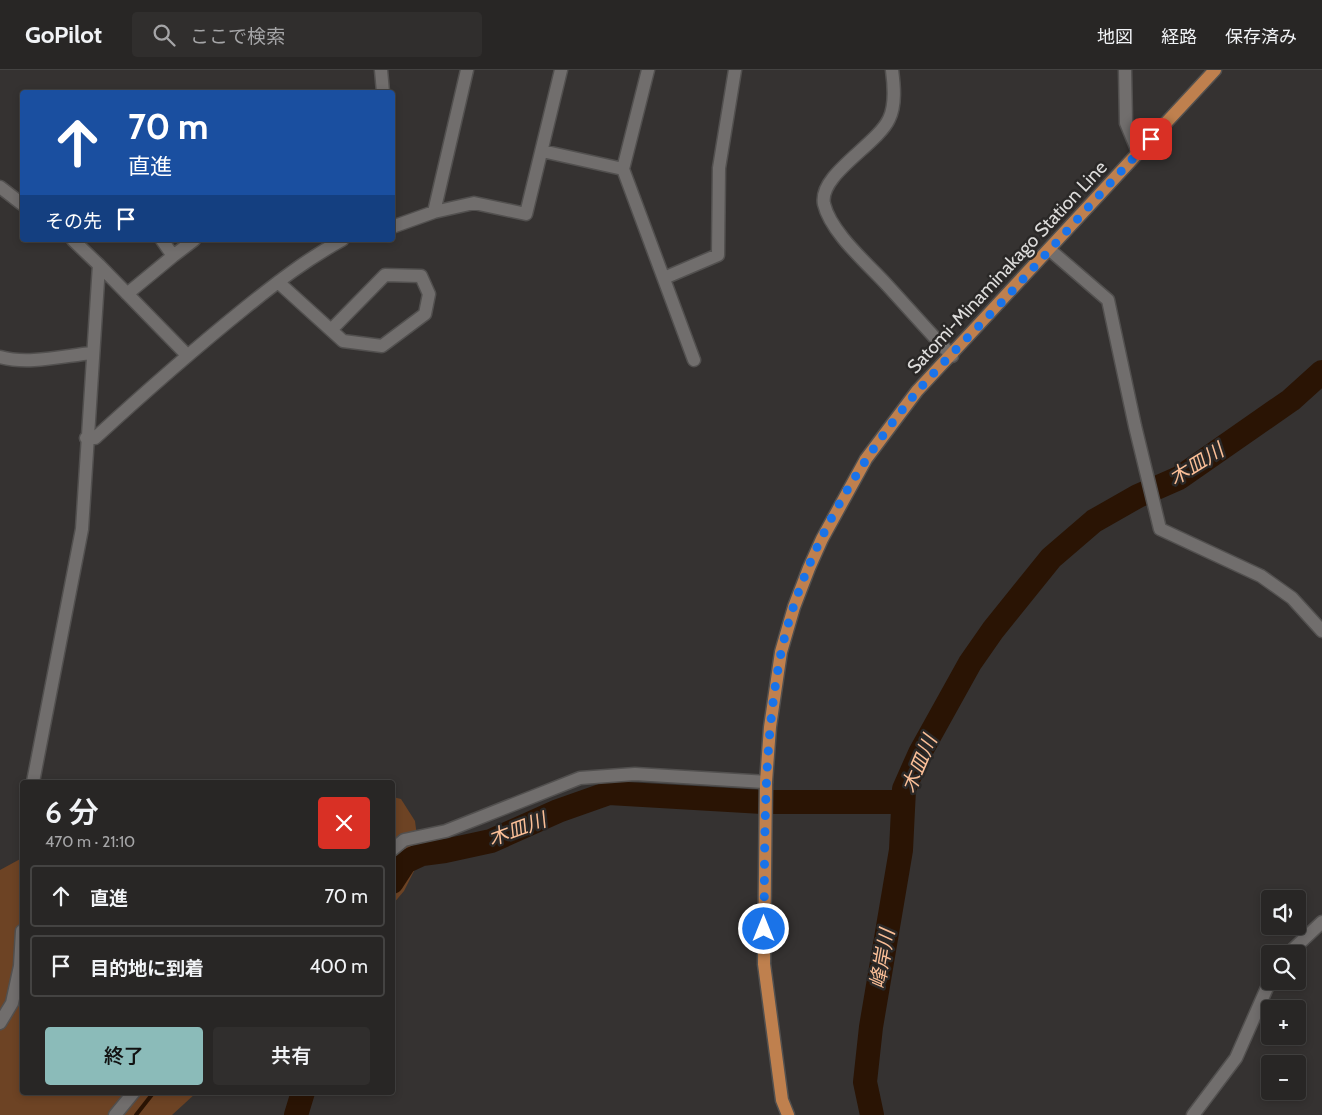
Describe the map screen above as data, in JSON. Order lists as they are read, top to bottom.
{
  "streets": {
    "main road": ["Satomi-Minaminakago Station Line"]
  },
  "water": ["木皿川", "峰岸川"],
  "page": {
    "header": "GoPilot",
    "search": "ここで検索",
    "nav": ["地図", "経路", "保存済み"],
    "turn": ["70 m", "直進"],
    "then": "その先",
    "heading": ["6 分", "470 m · 21:10"],
    "list": [
      {
        "name": "直進",
        "value": "70 m"
      },
      {
        "name": "目的地に到着",
        "value": "400 m"
      }
    ],
    "map_buttons": ["+", "−"],
    "buttons": ["終了", "共有"]
  }
}
